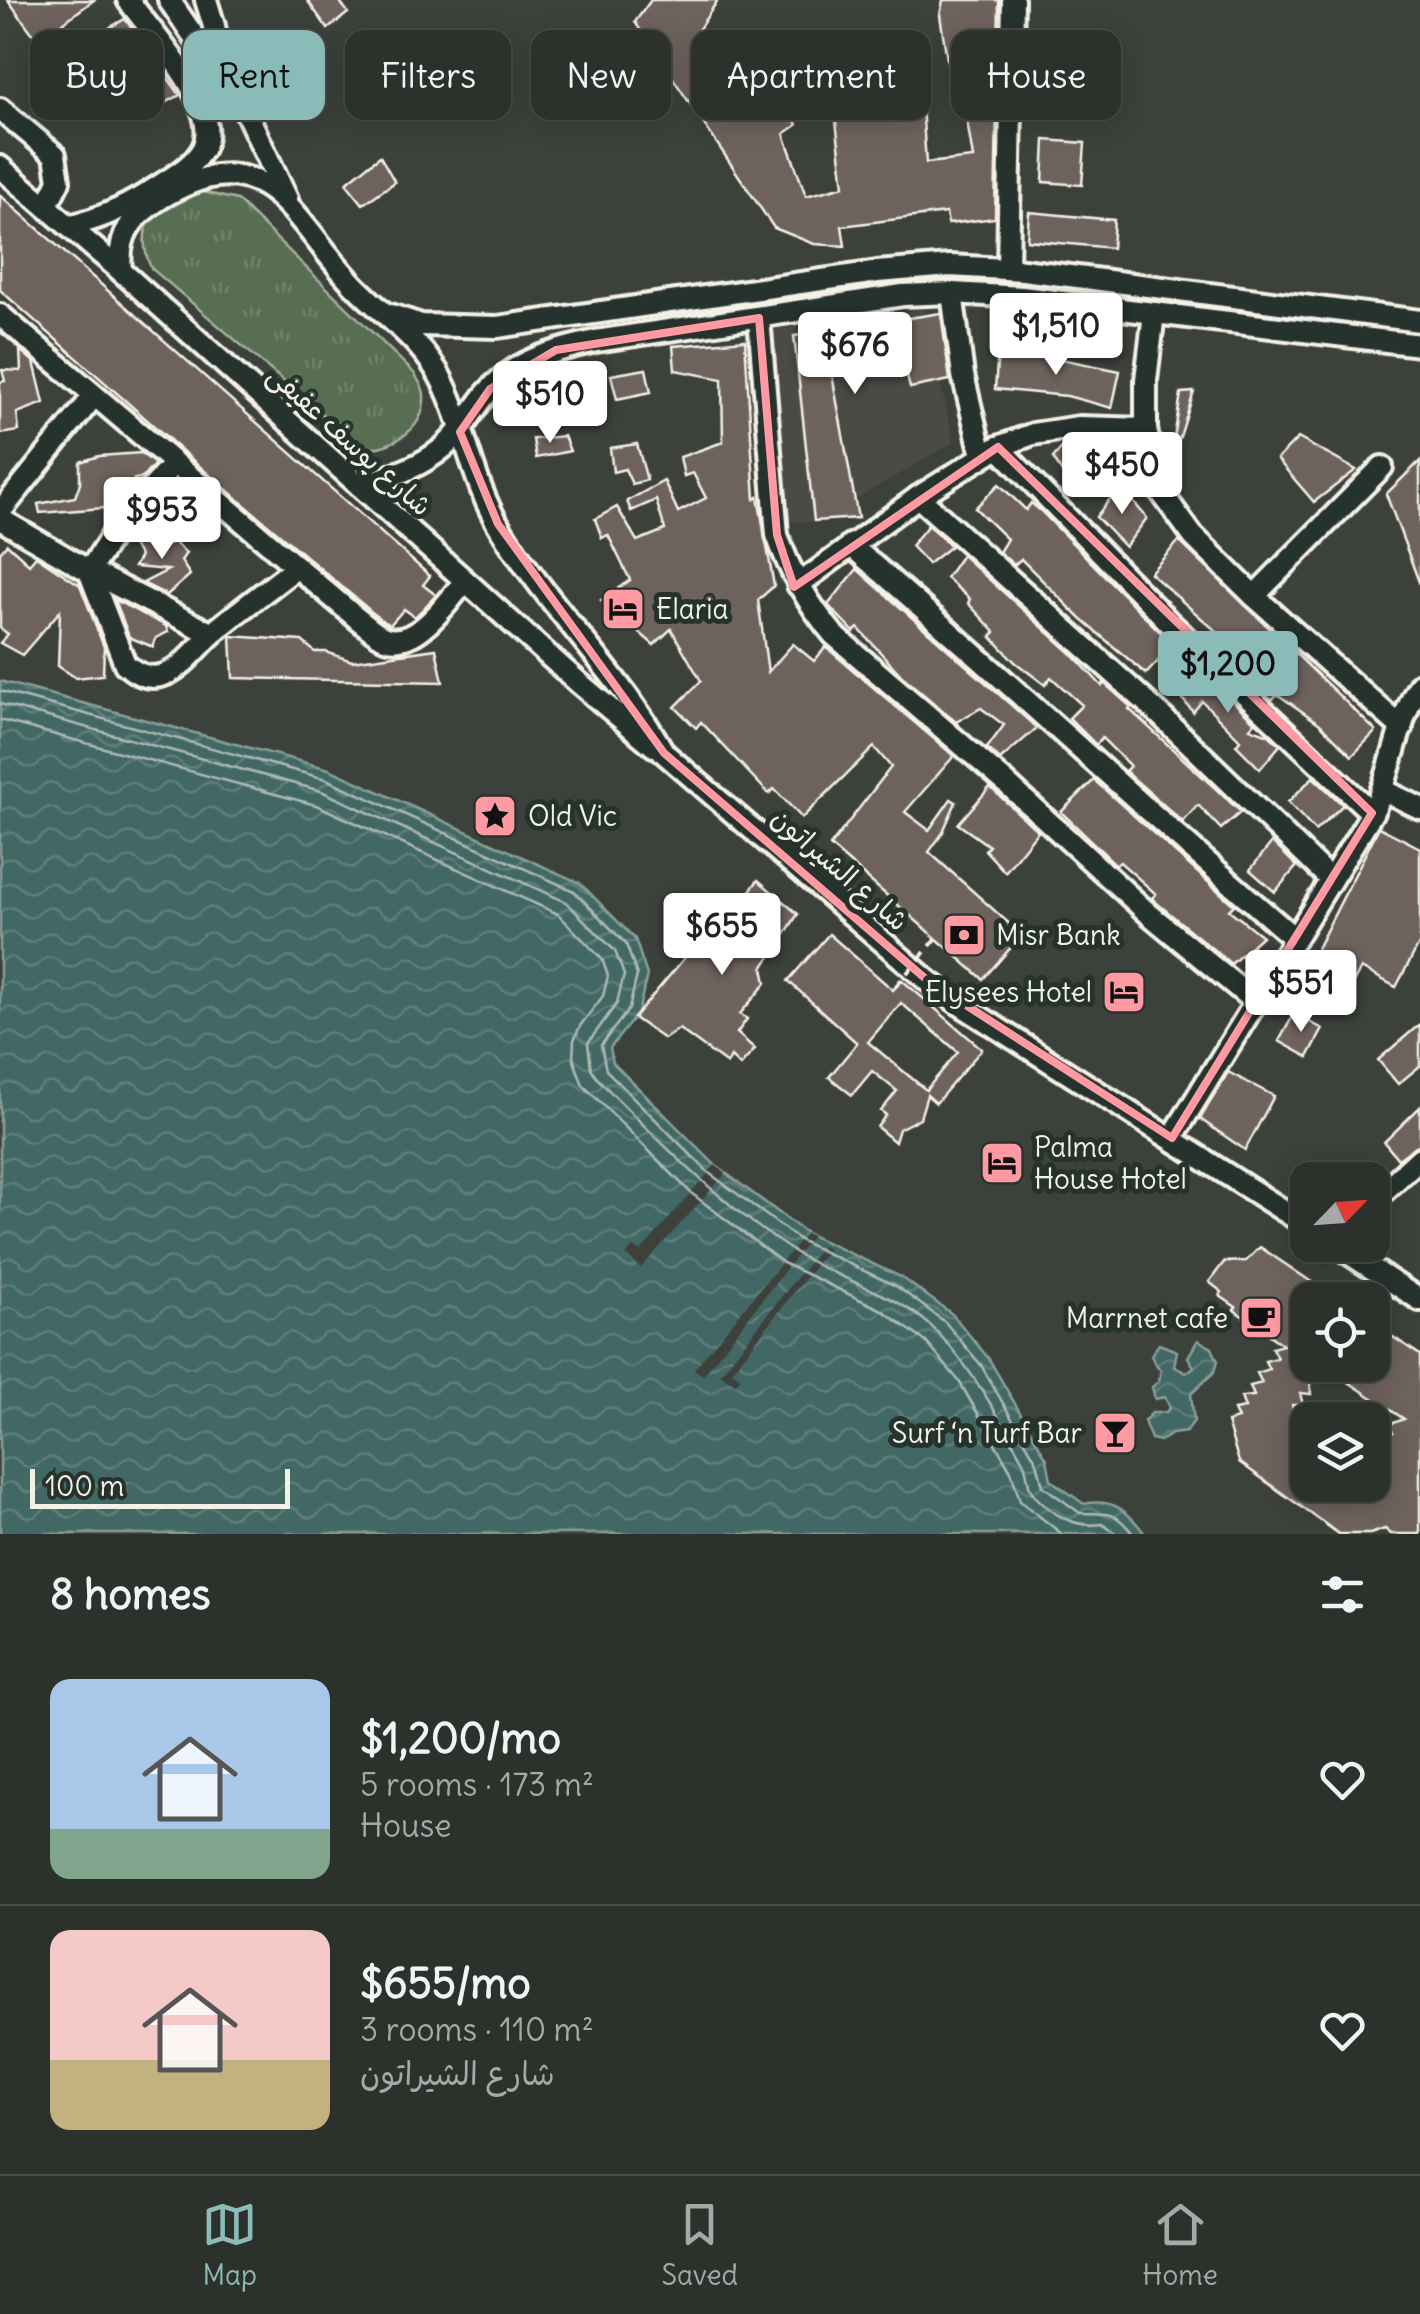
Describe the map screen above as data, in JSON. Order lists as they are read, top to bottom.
{
  "streets": {
    "street": ["شارع يوسف عفيفى", "شارع الشيراتون"]
  },
  "crossings": [
    ["شارع يوسف عفيفى", "شارع الشيراتون"]
  ],
  "places": {
    "hotel": ["Elaria", "Elysees Hotel", "Palma House Hotel"],
    "place": ["Old Vic"],
    "bank": ["Misr Bank"],
    "cafe": ["Marrnet cafe"],
    "bar": ["Surf ‘n Turf Bar"]
  },
  "scale_bar": "100 m",
  "north": "top right",
  "page": {
    "chip": [
      "Buy",
      "Rent",
      "Filters",
      "New",
      "Apartment",
      "House"
    ],
    "price": [
      "$1,510",
      "$676",
      "$510",
      "$450",
      "$953",
      "$1,200",
      "$655",
      "$551"
    ],
    "scale": "100 m",
    "heading": "8 homes",
    "list": [
      {
        "name": "$1,200/mo",
        "note": "5 rooms · 173 m² · House"
      },
      {
        "name": "$655/mo",
        "note": "3 rooms · 110 m² · شارع الشيراتون"
      }
    ],
    "tabs": ["Map", "Saved", "Home"]
  }
}
